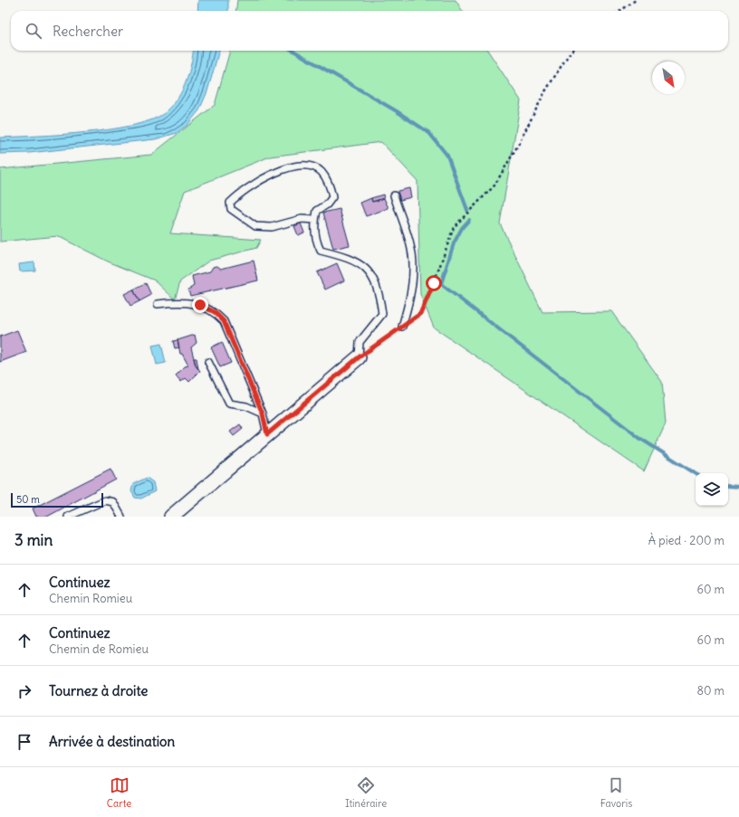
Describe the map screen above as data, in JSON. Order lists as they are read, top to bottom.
{
  "scale_bar": "50 m",
  "north": "bottom right",
  "page": {
    "search": "Rechercher",
    "scale": "50 m",
    "heading": ["3 min", "À pied · 200 m"],
    "list": [
      ["Continuez", "Chemin Romieu", "60 m"],
      ["Continuez", "Chemin de Romieu", "60 m"],
      ["Tournez à droite", "80 m"],
      "Arrivée à destination"
    ],
    "nav": ["Carte", "Itinéraire", "Favoris"]
  }
}
